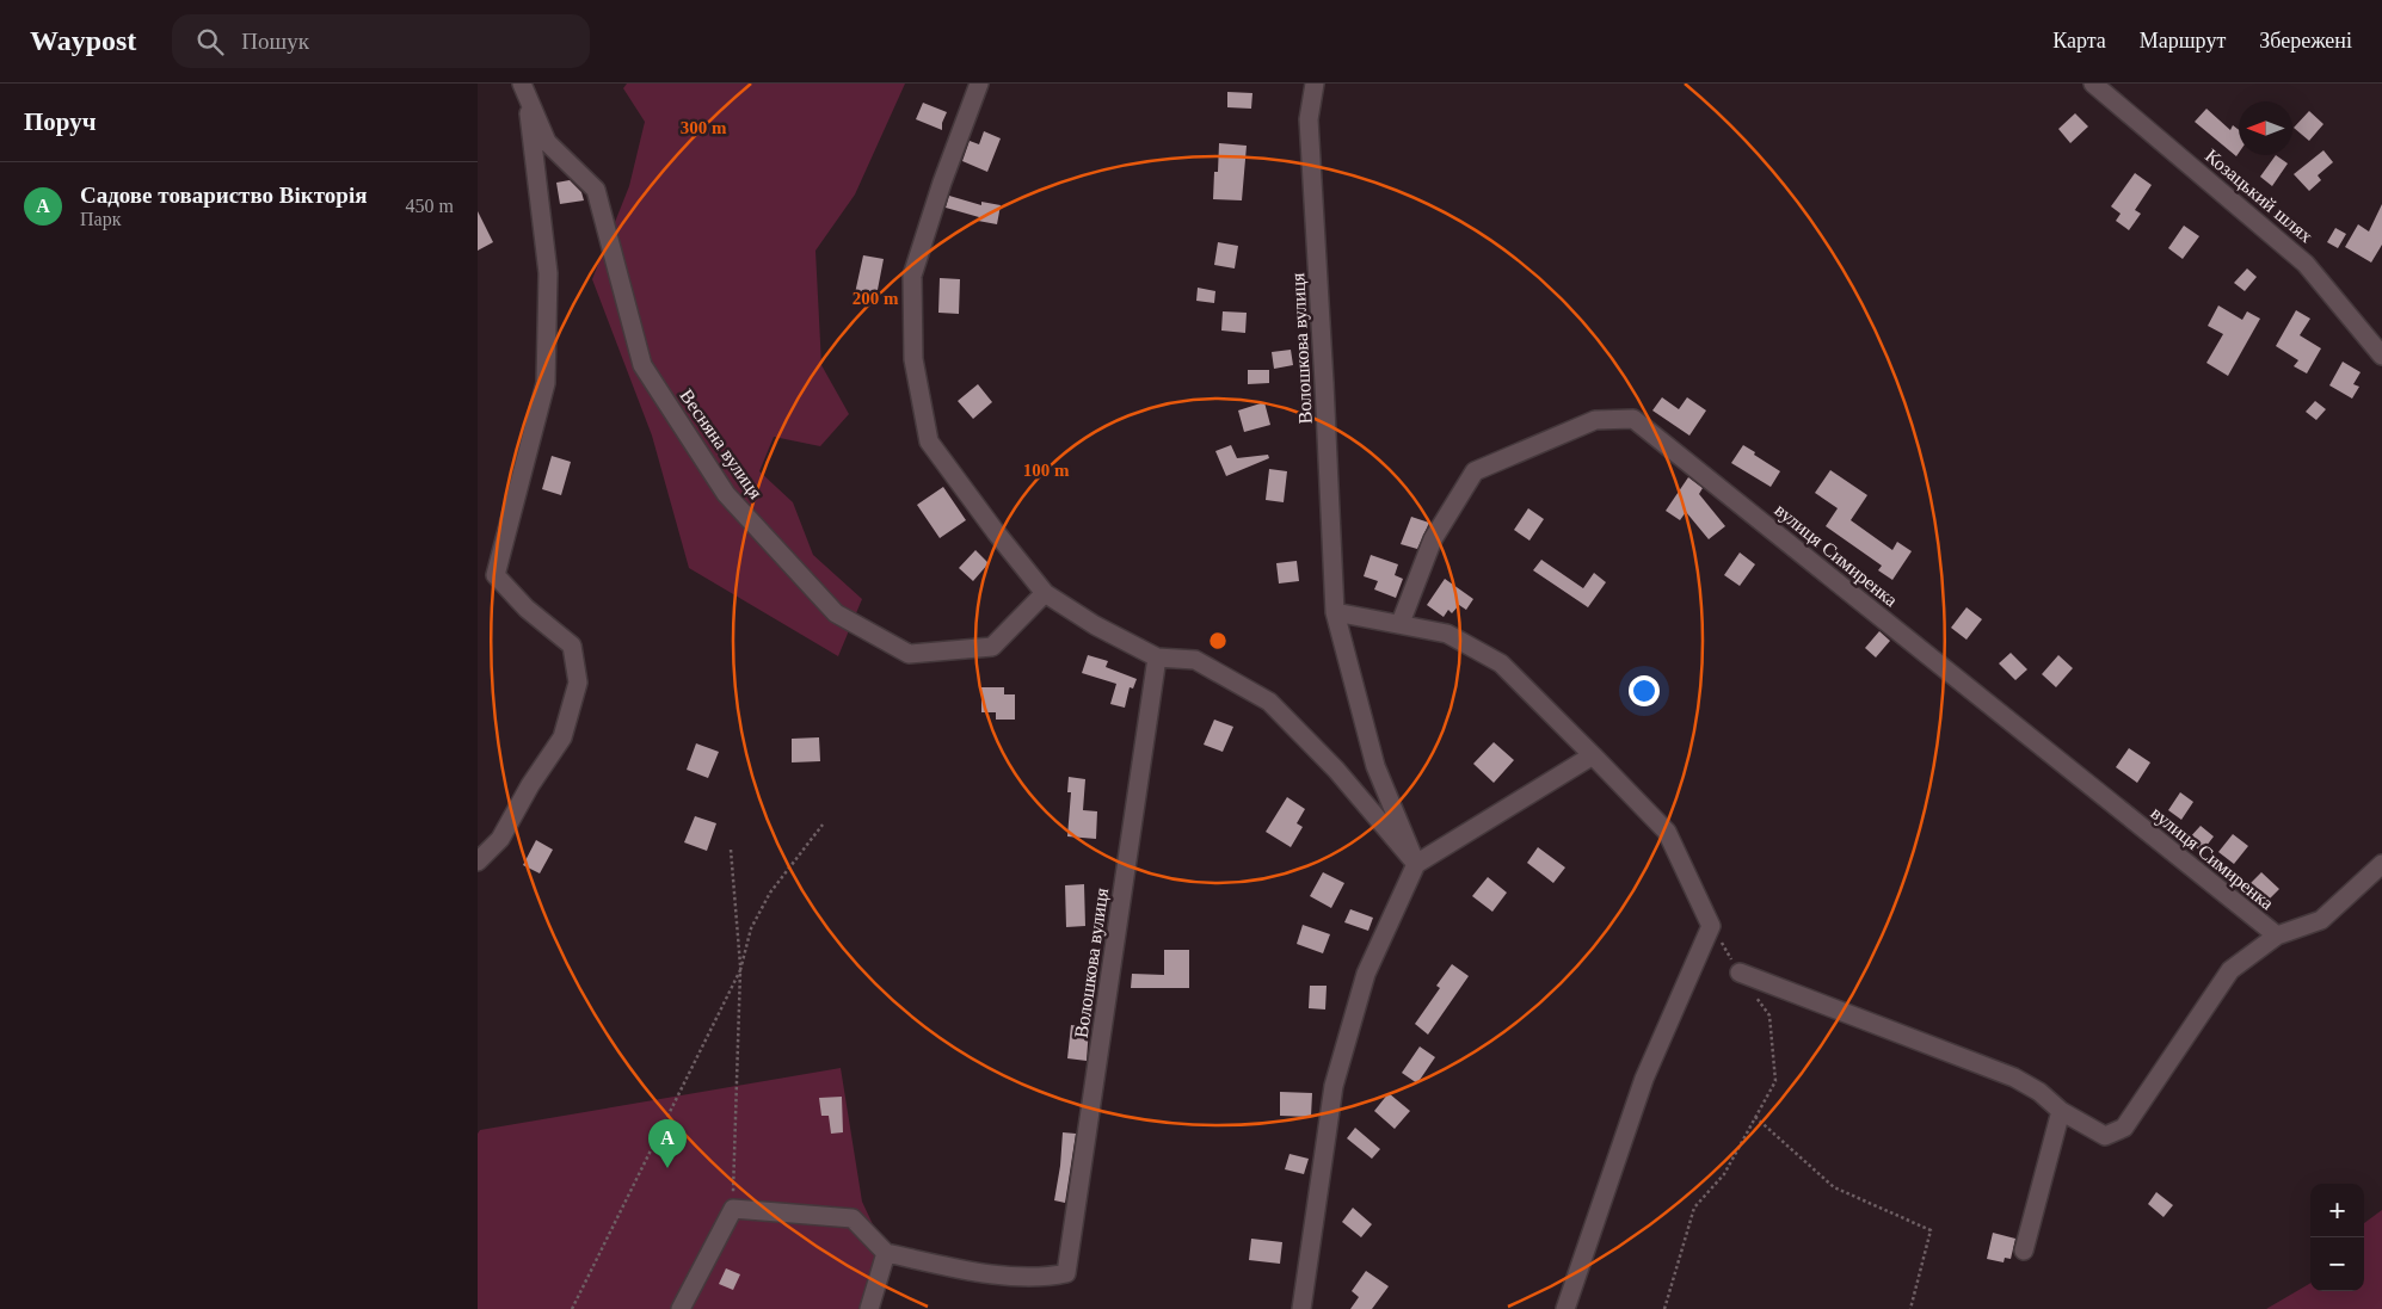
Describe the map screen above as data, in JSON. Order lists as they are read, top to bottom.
{
  "streets": {
    "street": [
      "Козацький шлях",
      "Волошкова вулиця",
      "Весняна вулиця",
      "вулиця Симиренка"
    ]
  },
  "north": "left",
  "page": {
    "header": "Waypost",
    "search": "Пошук",
    "nav": ["Карта", "Маршрут", "Збережені"],
    "heading": "Поруч",
    "list": [
      {
        "mark": "A",
        "name": "Садове товариство Вікторія",
        "note": "Парк",
        "value": "450 m"
      }
    ],
    "pins": "A",
    "map_buttons": ["+", "−"]
  },
  "rings": ["300 m", "200 m", "100 m"]
}
